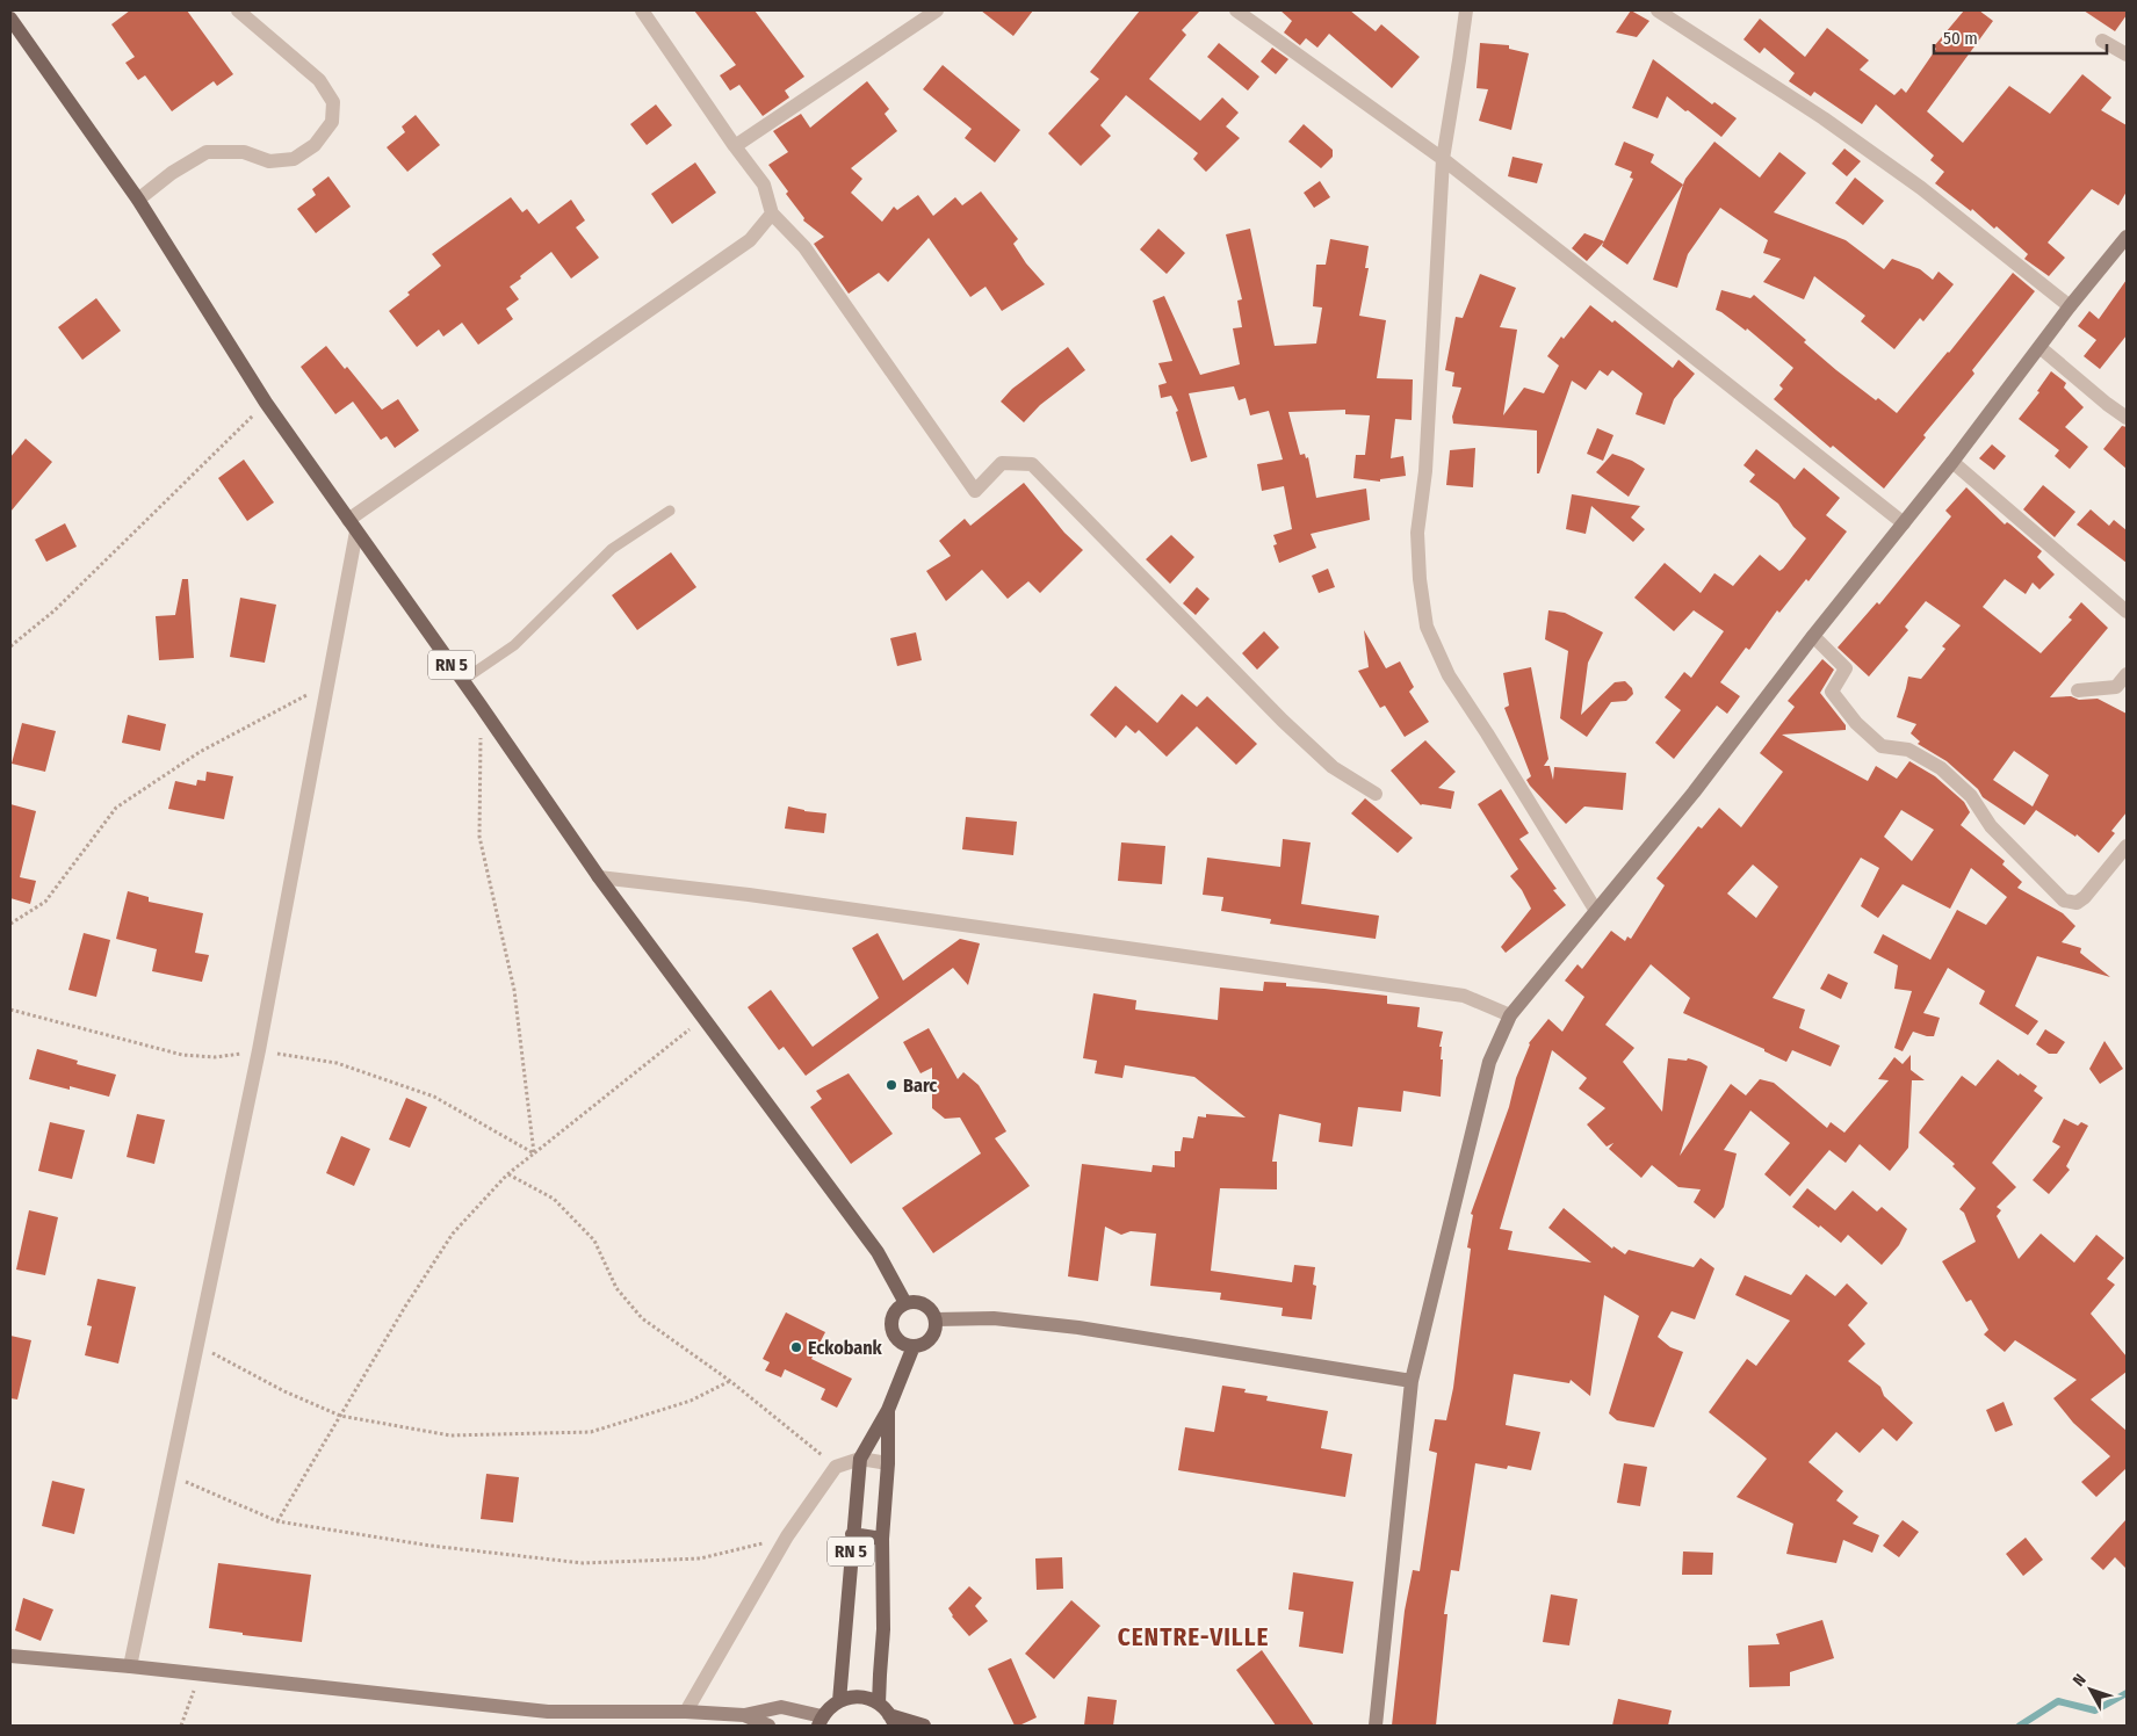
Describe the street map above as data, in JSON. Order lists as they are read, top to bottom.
{
  "streets": {
    "main road": ["RN 5"]
  },
  "districts": ["CENTRE-VILLE"],
  "places": ["Barc", "Eckobank"],
  "scale_bar": "50 m",
  "north": "top left"
}
